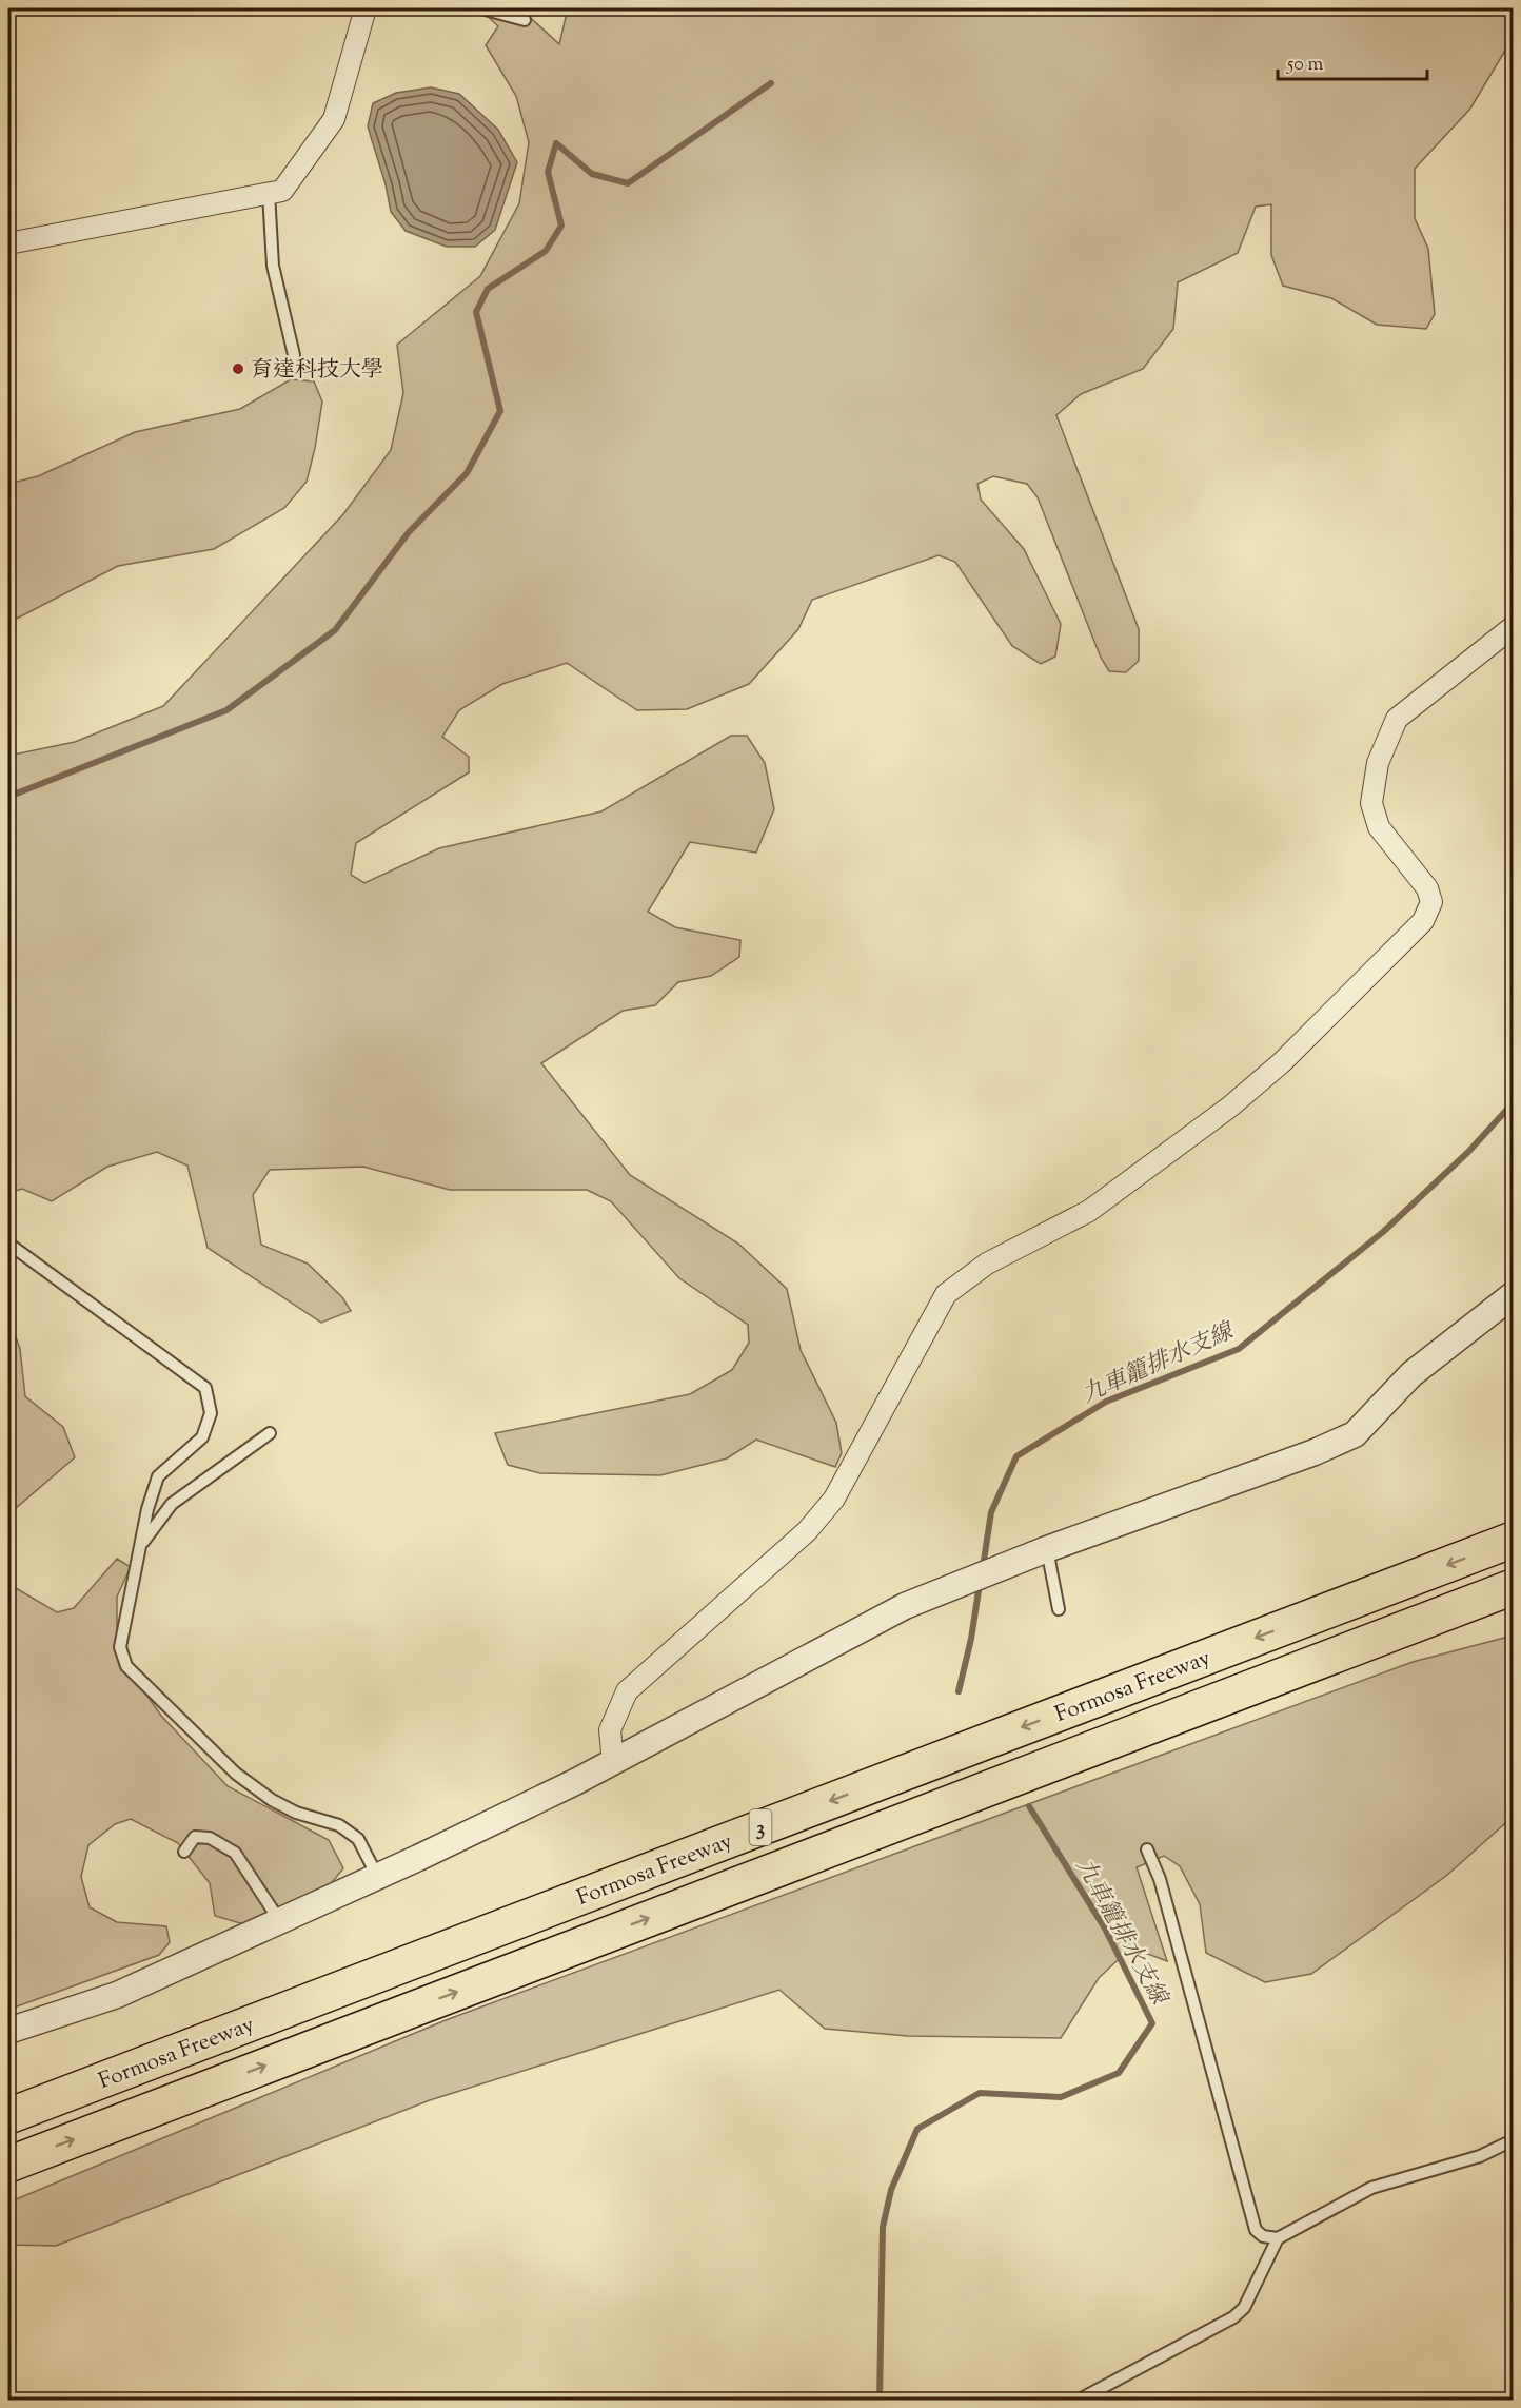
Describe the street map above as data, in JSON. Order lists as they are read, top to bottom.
{
  "streets": {
    "highway": ["Formosa Freeway", "3"]
  },
  "water": ["九車籠排水支線"],
  "places": ["育達科技大學"],
  "scale_bar": "50 m"
}
